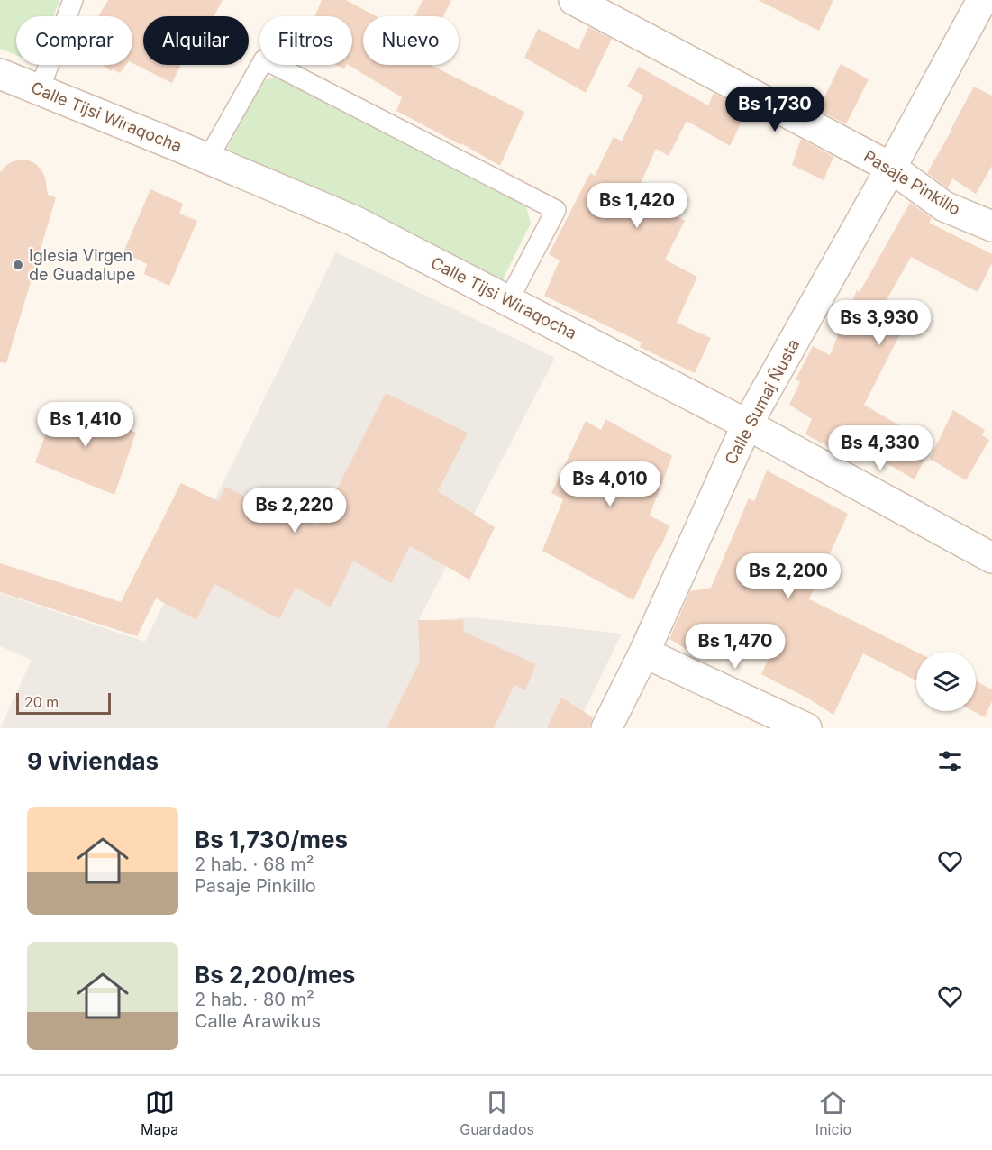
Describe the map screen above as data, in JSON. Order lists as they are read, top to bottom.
{
  "streets": {
    "street": ["Calle Tijsi Wiraqocha", "Pasaje Pinkillo", "Calle Sumaj Ñusta"]
  },
  "crossings": [
    ["Calle Tijsi Wiraqocha", "Calle Sumaj Ñusta"],
    ["Pasaje Pinkillo", "Calle Sumaj Ñusta"]
  ],
  "places": ["Iglesia Virgen de Guadalupe"],
  "scale_bar": "20 m",
  "page": {
    "chip": [
      "Comprar",
      "Alquilar",
      "Filtros",
      "Nuevo"
    ],
    "price": [
      "Bs 1,730",
      "Bs 1,420",
      "Bs 3,930",
      "Bs 1,410",
      "Bs 4,330",
      "Bs 4,010",
      "Bs 2,220",
      "Bs 2,200",
      "Bs 1,470"
    ],
    "scale": "20 m",
    "heading": "9 viviendas",
    "list": [
      {
        "name": "Bs 1,730/mes",
        "note": "2 hab. · 68 m² · Pasaje Pinkillo"
      },
      {
        "name": "Bs 2,200/mes",
        "note": "2 hab. · 80 m² · Calle Arawikus"
      }
    ],
    "tabs": ["Mapa", "Guardados", "Inicio"]
  }
}
